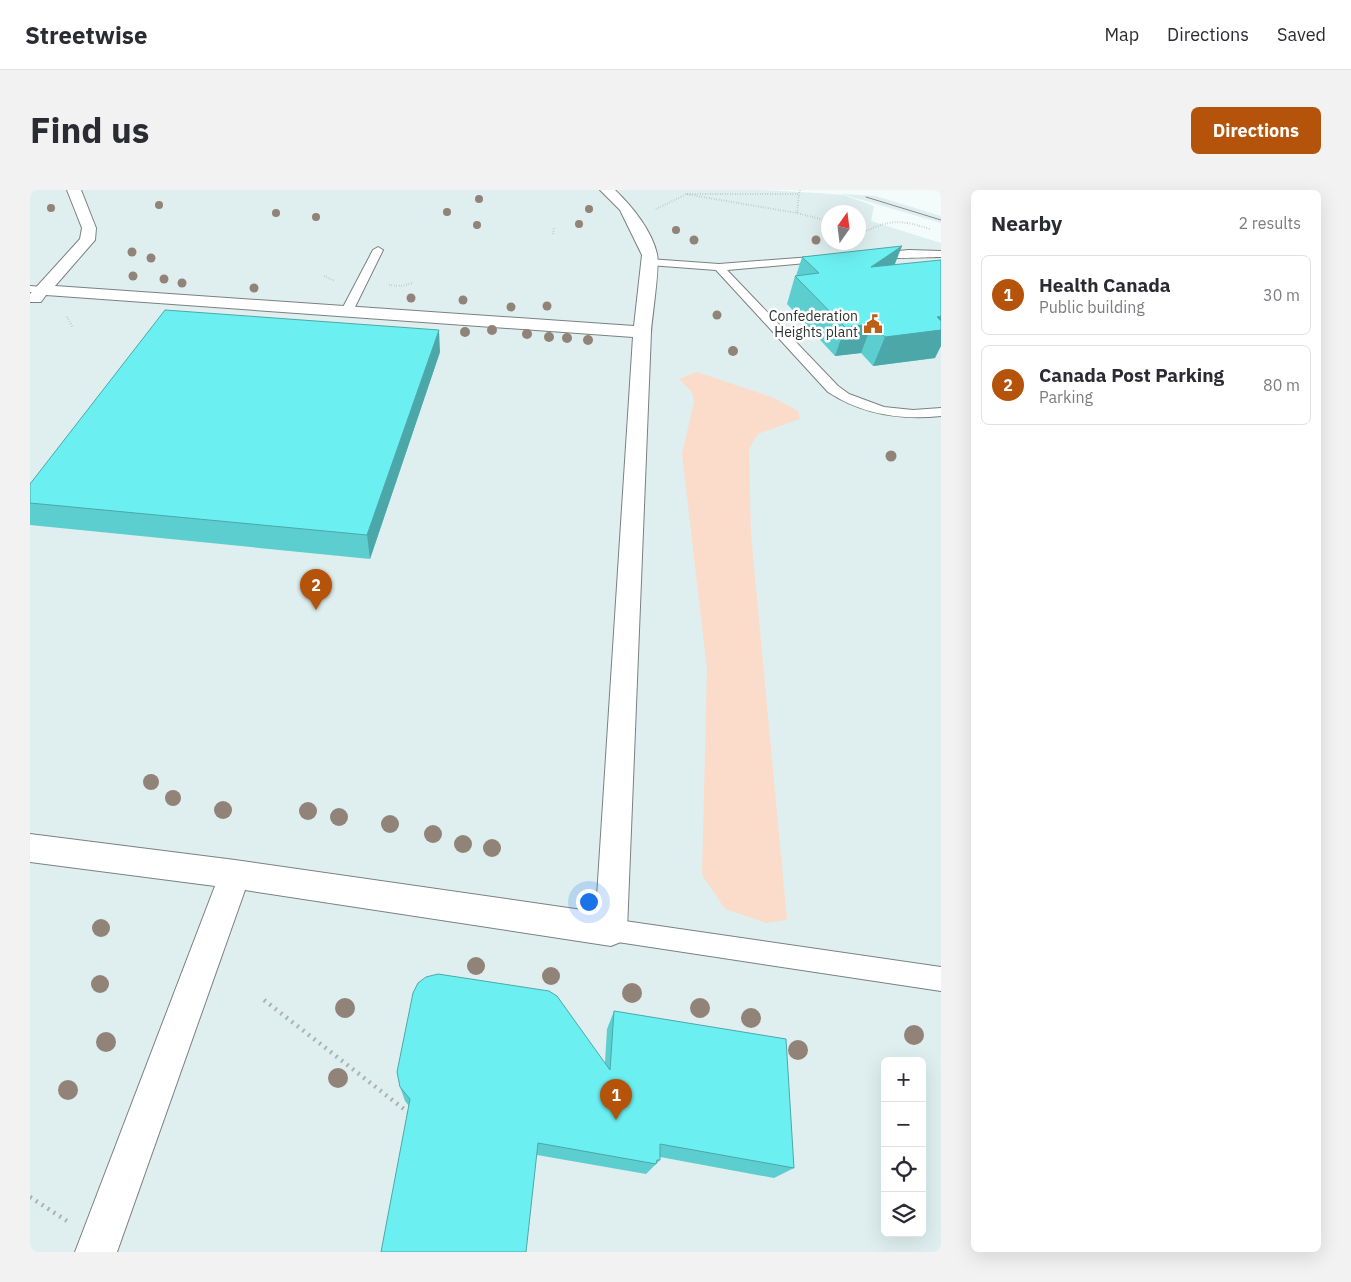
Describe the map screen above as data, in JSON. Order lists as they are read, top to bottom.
{
  "places": {
    "public building": ["Confederation Heights plant"]
  },
  "north": "top",
  "page": {
    "header": "Streetwise",
    "nav": ["Map", "Directions", "Saved"],
    "title": "Find us",
    "buttons": "Directions",
    "heading": ["Nearby", "2 results"],
    "list": [
      {
        "mark": "1",
        "name": "Health Canada",
        "note": "Public building",
        "value": "30 m"
      },
      {
        "mark": "2",
        "name": "Canada Post Parking",
        "note": "Parking",
        "value": "80 m"
      }
    ],
    "pins": ["2", "1"],
    "map_buttons": ["+", "−"]
  }
}
